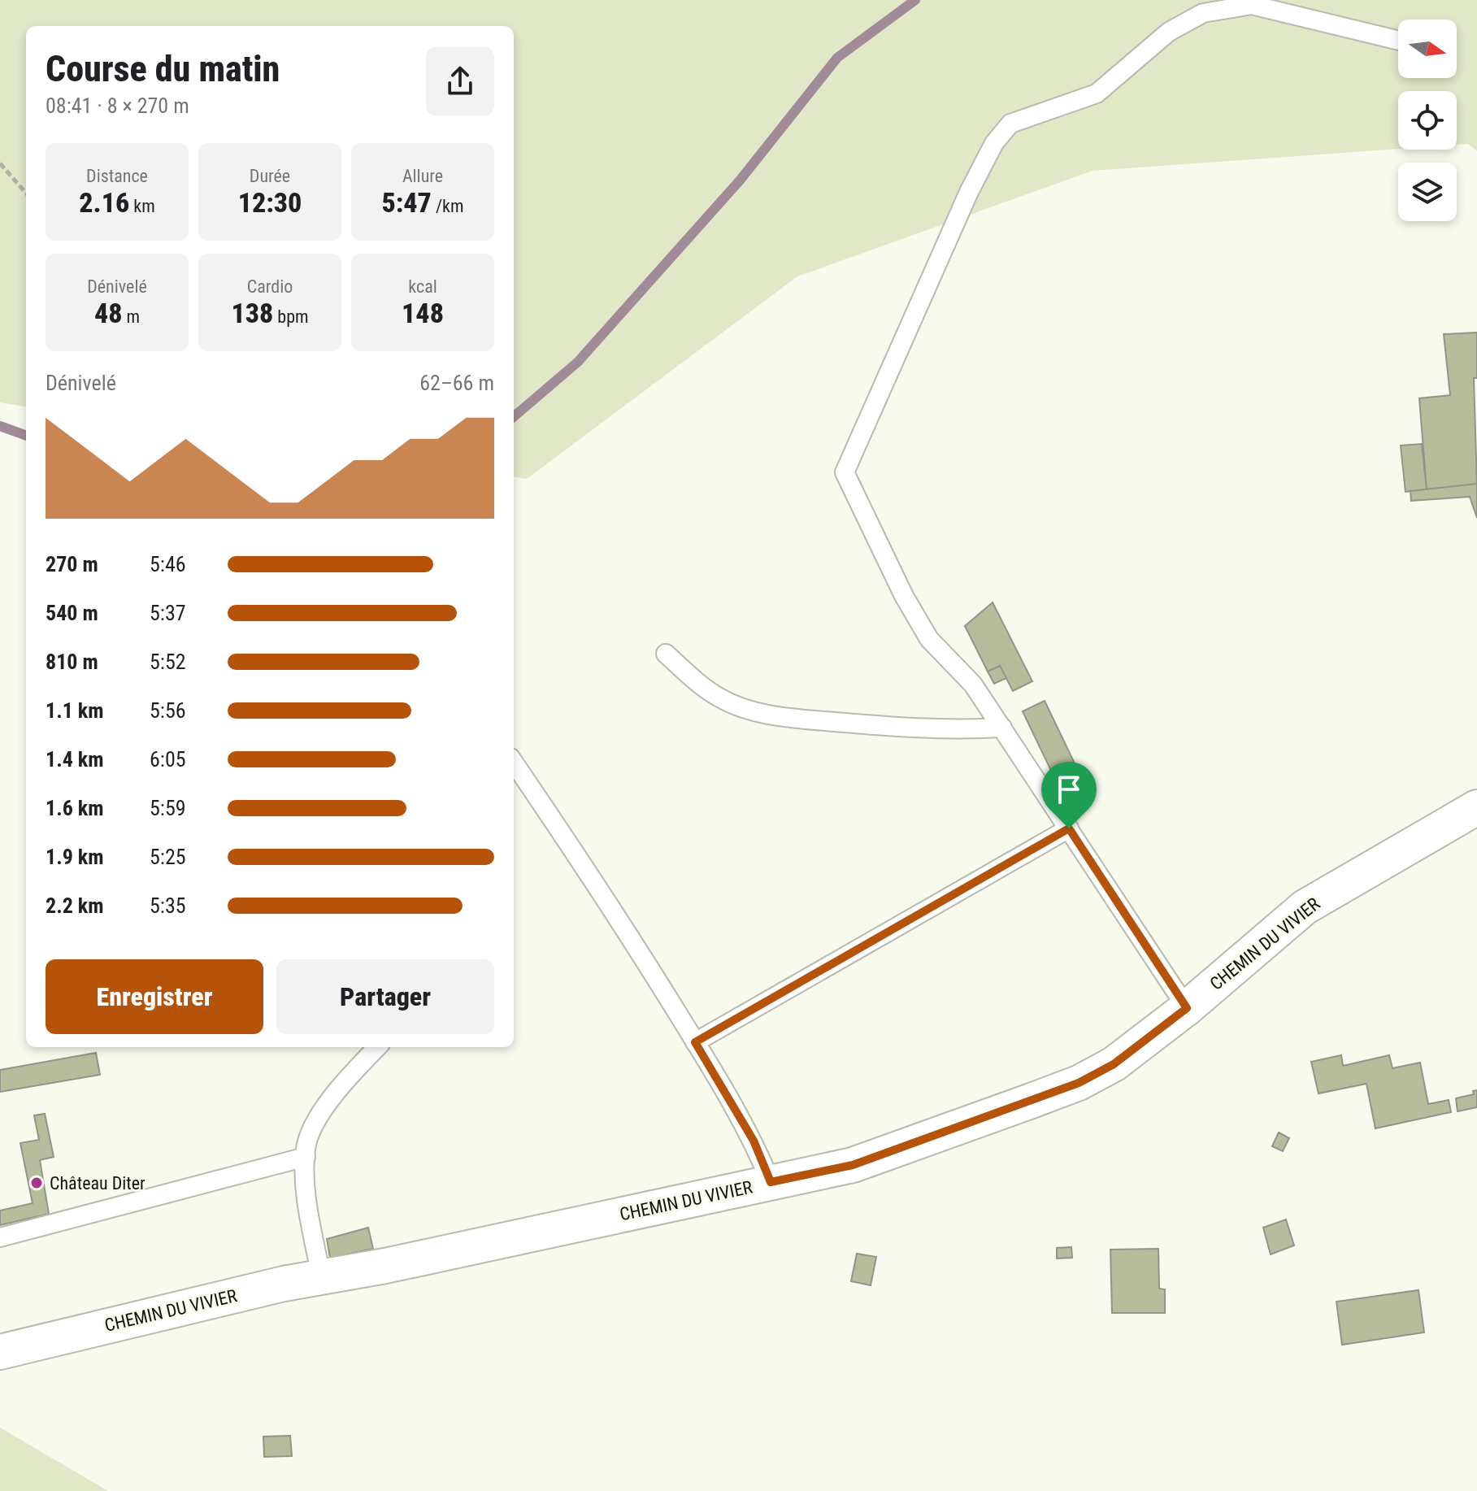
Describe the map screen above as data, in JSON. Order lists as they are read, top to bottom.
{
  "streets": {
    "street": ["CHEMIN DU VIVIER"]
  },
  "places": ["Château Diter"],
  "north": "right",
  "page": {
    "heading": ["Course du matin", "08:41 · 8 × 270 m"],
    "stats": [
      ["Distance", "2.16 km"],
      ["Durée", "12:30"],
      ["Allure", "5:47 /km"],
      ["Dénivelé", "48 m"],
      ["Cardio", "138 bpm"],
      ["kcal", "148"]
    ],
    "chart": ["Dénivelé", "62–66 m"],
    "list": [
      {
        "name": "270 m",
        "note": "5:46"
      },
      {
        "name": "540 m",
        "note": "5:37"
      },
      {
        "name": "810 m",
        "note": "5:52"
      },
      {
        "name": "1.1 km",
        "note": "5:56"
      },
      {
        "name": "1.4 km",
        "note": "6:05"
      },
      {
        "name": "1.6 km",
        "note": "5:59"
      },
      {
        "name": "1.9 km",
        "note": "5:25"
      },
      {
        "name": "2.2 km",
        "note": "5:35"
      }
    ],
    "buttons": ["Enregistrer", "Partager"]
  }
}
